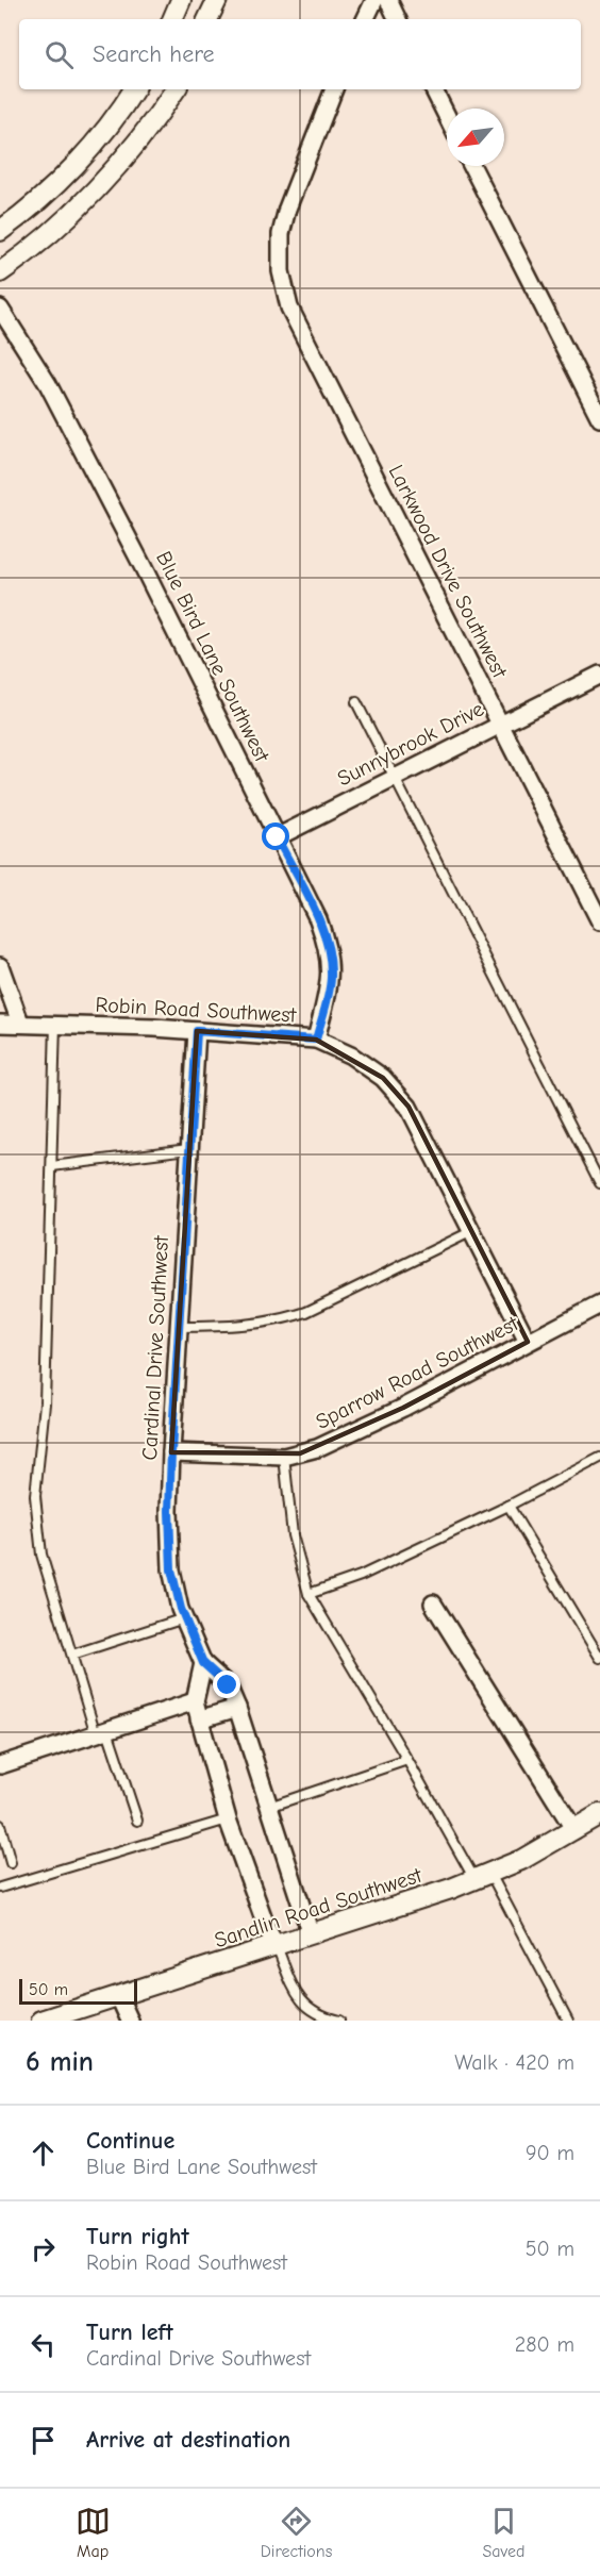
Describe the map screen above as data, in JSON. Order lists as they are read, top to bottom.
{
  "streets": {
    "street": [
      "Larkwood Drive Southwest",
      "Blue Bird Lane Southwest",
      "Sunnybrook Drive",
      "Robin Road Southwest",
      "Cardinal Drive Southwest",
      "Sparrow Road Southwest",
      "Sandlin Road Southwest"
    ]
  },
  "crossings": [
    ["Larkwood Drive Southwest", "Sunnybrook Drive"],
    ["Blue Bird Lane Southwest", "Sunnybrook Drive"],
    ["Blue Bird Lane Southwest", "Robin Road Southwest"],
    ["Robin Road Southwest", "Cardinal Drive Southwest"],
    ["Robin Road Southwest", "Sparrow Road Southwest"],
    ["Cardinal Drive Southwest", "Sparrow Road Southwest"],
    ["Cardinal Drive Southwest", "Sandlin Road Southwest"]
  ],
  "scale_bar": "50 m",
  "north": "bottom left",
  "page": {
    "search": "Search here",
    "scale": "50 m",
    "heading": ["6 min", "Walk · 420 m"],
    "list": [
      ["Continue", "Blue Bird Lane Southwest", "90 m"],
      ["Turn right", "Robin Road Southwest", "50 m"],
      ["Turn left", "Cardinal Drive Southwest", "280 m"],
      "Arrive at destination"
    ],
    "nav": ["Map", "Directions", "Saved"]
  }
}
